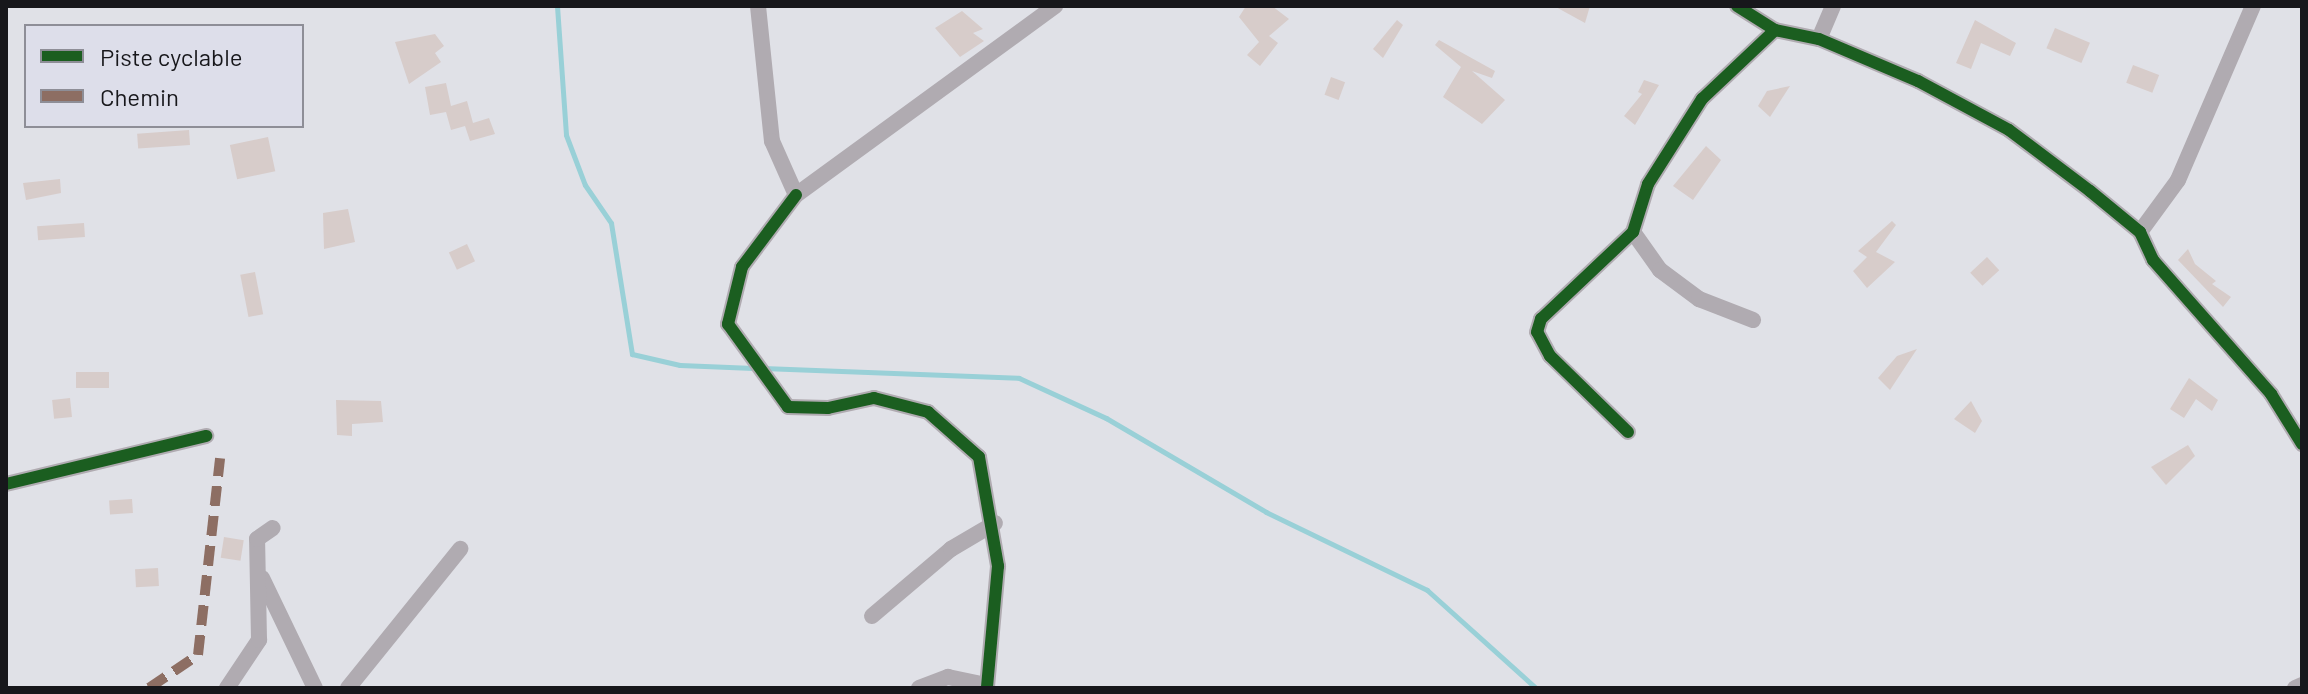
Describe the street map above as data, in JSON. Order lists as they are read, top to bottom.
{
  "legend": ["Piste cyclable", "Chemin"]
}
